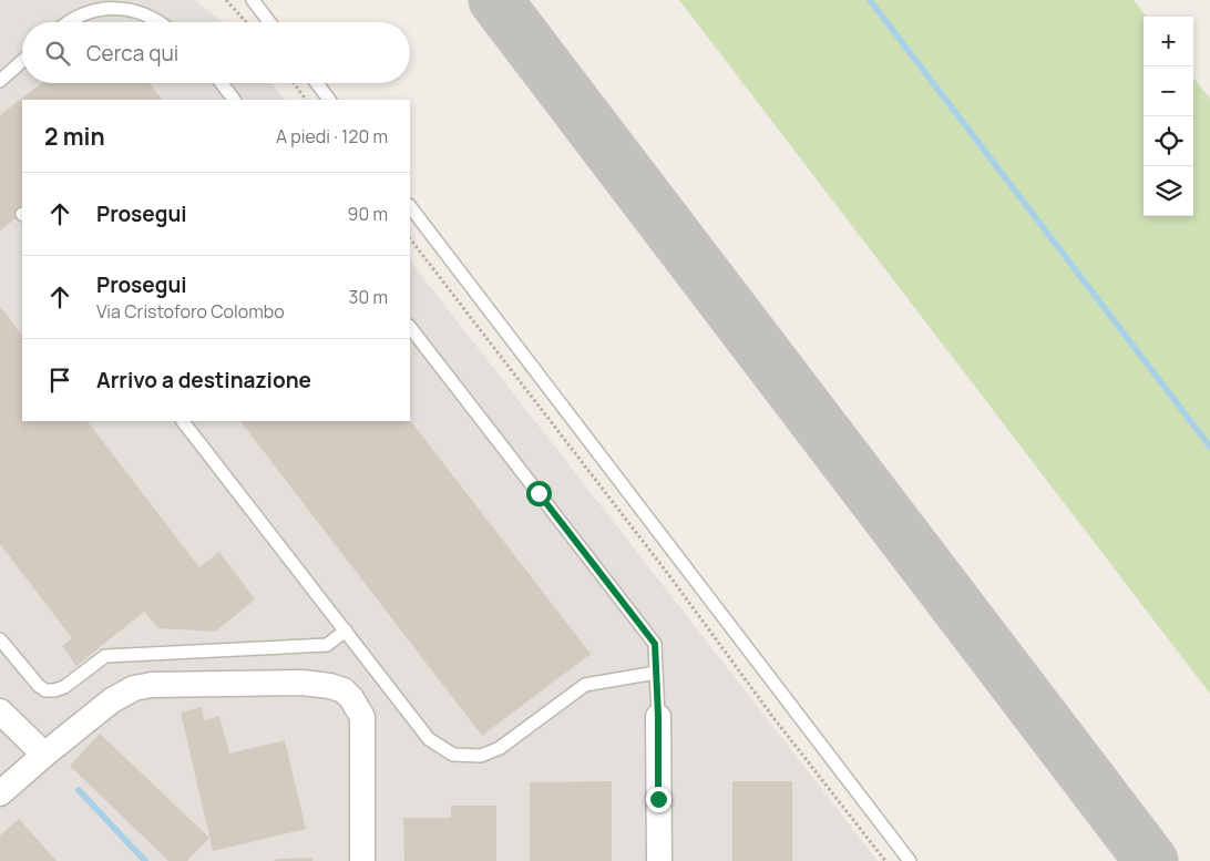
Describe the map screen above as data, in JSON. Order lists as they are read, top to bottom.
{
  "page": {
    "map_buttons": ["+", "−"],
    "search": "Cerca qui",
    "heading": ["2 min", "A piedi · 120 m"],
    "list": [
      ["Prosegui", "90 m"],
      ["Prosegui", "Via Cristoforo Colombo", "30 m"],
      "Arrivo a destinazione"
    ]
  }
}
